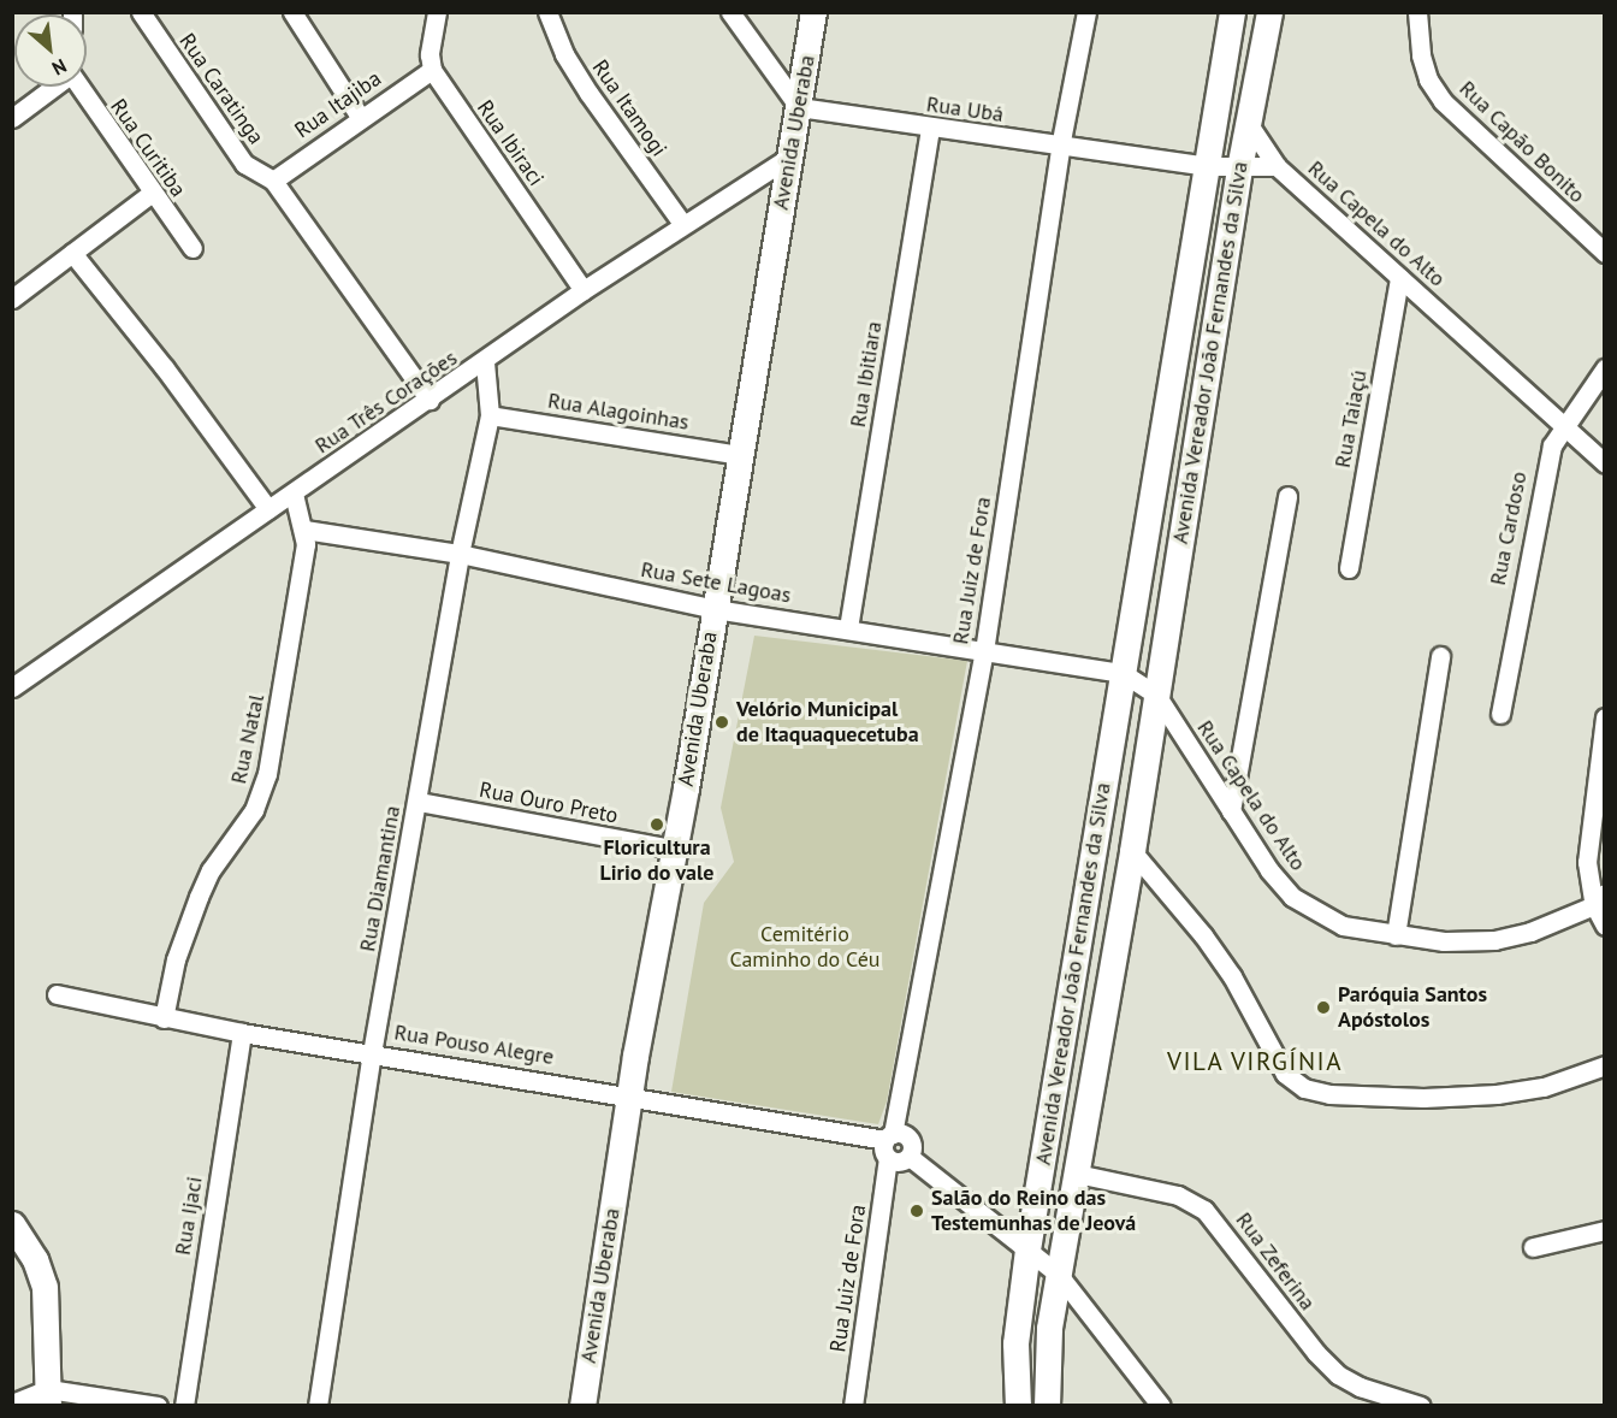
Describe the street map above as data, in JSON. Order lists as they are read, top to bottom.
{
  "streets": {
    "main road": ["Avenida Uberaba", "Avenida Vereador João Fernandes da Silva"],
    "street": [
      "Rua Caratinga",
      "Rua Itajiba",
      "Rua Itamogi",
      "Rua Ubá",
      "Rua Capão Bonito",
      "Rua Ibiraci",
      "Rua Curitiba",
      "Rua Capela do Alto",
      "Rua Ibitiara",
      "Rua Três Corações",
      "Rua Alagoinhas",
      "Rua Taiaçú",
      "Rua Cardoso",
      "Rua Juiz de Fora",
      "Rua Sete Lagoas",
      "Rua Natal",
      "Rua Ouro Preto",
      "Rua Diamantina",
      "Rua Pouso Alegre",
      "Rua Ijaci",
      "Rua Zeferina"
    ]
  },
  "crossings": [
    ["Rua Caratinga", "Rua Itajiba"],
    ["Rua Itajiba", "Rua Ibiraci"],
    ["Rua Itamogi", "Rua Três Corações"],
    ["Rua Ubá", "Avenida Uberaba"],
    ["Rua Ubá", "Rua Capela do Alto"],
    ["Rua Ubá", "Avenida Vereador João Fernandes da Silva"],
    ["Rua Ubá", "Rua Ibitiara"],
    ["Rua Ubá", "Rua Juiz de Fora"],
    ["Avenida Uberaba", "Rua Três Corações"],
    ["Avenida Uberaba", "Rua Alagoinhas"],
    ["Avenida Uberaba", "Rua Sete Lagoas"],
    ["Avenida Uberaba", "Rua Ouro Preto"],
    ["Avenida Uberaba", "Rua Pouso Alegre"],
    ["Rua Ibiraci", "Rua Três Corações"],
    ["Rua Capela do Alto", "Avenida Vereador João Fernandes da Silva"],
    ["Rua Capela do Alto", "Rua Taiaçú"],
    ["Rua Capela do Alto", "Rua Cardoso"],
    ["Avenida Vereador João Fernandes da Silva", "Rua Sete Lagoas"],
    ["Avenida Vereador João Fernandes da Silva", "Rua Zeferina"],
    ["Rua Ibitiara", "Rua Sete Lagoas"],
    ["Rua Três Corações", "Rua Natal"],
    ["Rua Três Corações", "Rua Diamantina"],
    ["Rua Alagoinhas", "Rua Diamantina"],
    ["Rua Juiz de Fora", "Rua Sete Lagoas"],
    ["Rua Juiz de Fora", "Rua Pouso Alegre"],
    ["Rua Sete Lagoas", "Rua Natal"],
    ["Rua Sete Lagoas", "Rua Diamantina"],
    ["Rua Natal", "Rua Pouso Alegre"],
    ["Rua Ouro Preto", "Rua Diamantina"],
    ["Rua Diamantina", "Rua Pouso Alegre"],
    ["Rua Pouso Alegre", "Rua Ijaci"]
  ],
  "districts": ["VILA VIRGÍNIA"],
  "parks": ["Cemitério Caminho do Céu"],
  "places": [
    "Velório Municipal de Itaquaquecetuba",
    "Floricultura Lirio do vale",
    "Paróquia Santos Apóstolos",
    "Salão do Reino das Testemunhas de Jeová"
  ],
  "north": "bottom right"
}
